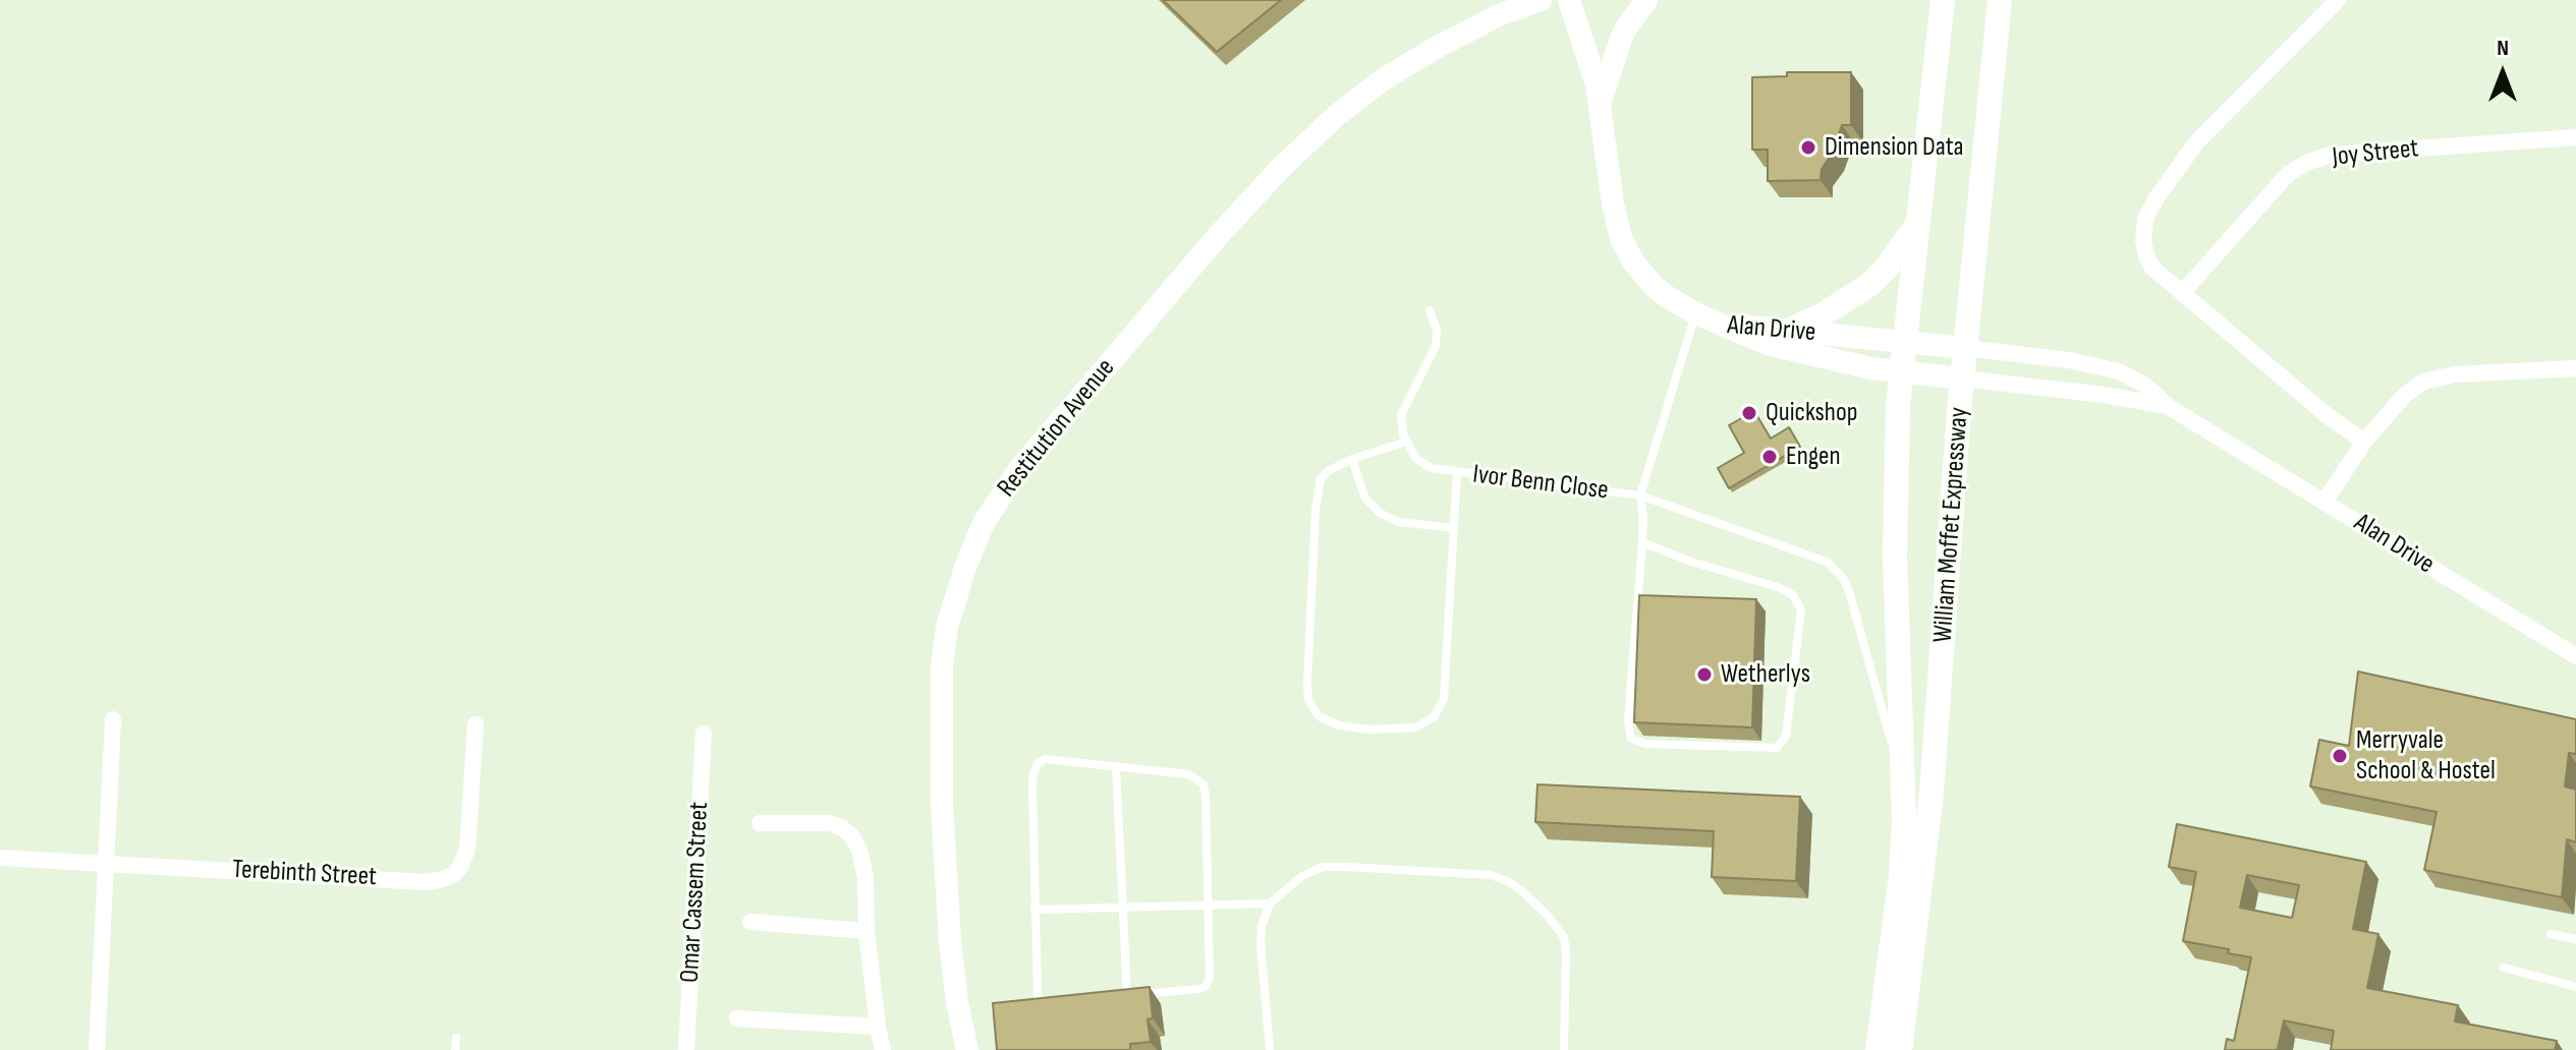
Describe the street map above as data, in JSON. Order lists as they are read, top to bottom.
{
  "streets": {
    "main road": ["William Moffet Expressway"],
    "street": [
      "Joy Street",
      "Alan Drive",
      "Restitution Avenue",
      "Terebinth Street",
      "Omar Cassem Street"
    ],
    "lane": ["Ivor Benn Close"]
  },
  "crossings": [
    ["Alan Drive", "Ivor Benn Close"],
    ["Alan Drive", "William Moffet Expressway"]
  ],
  "places": [
    "Dimension Data",
    "Quickshop",
    "Engen",
    "Wetherlys",
    "Merryvale School & Hostel"
  ],
  "north": "top"
}
